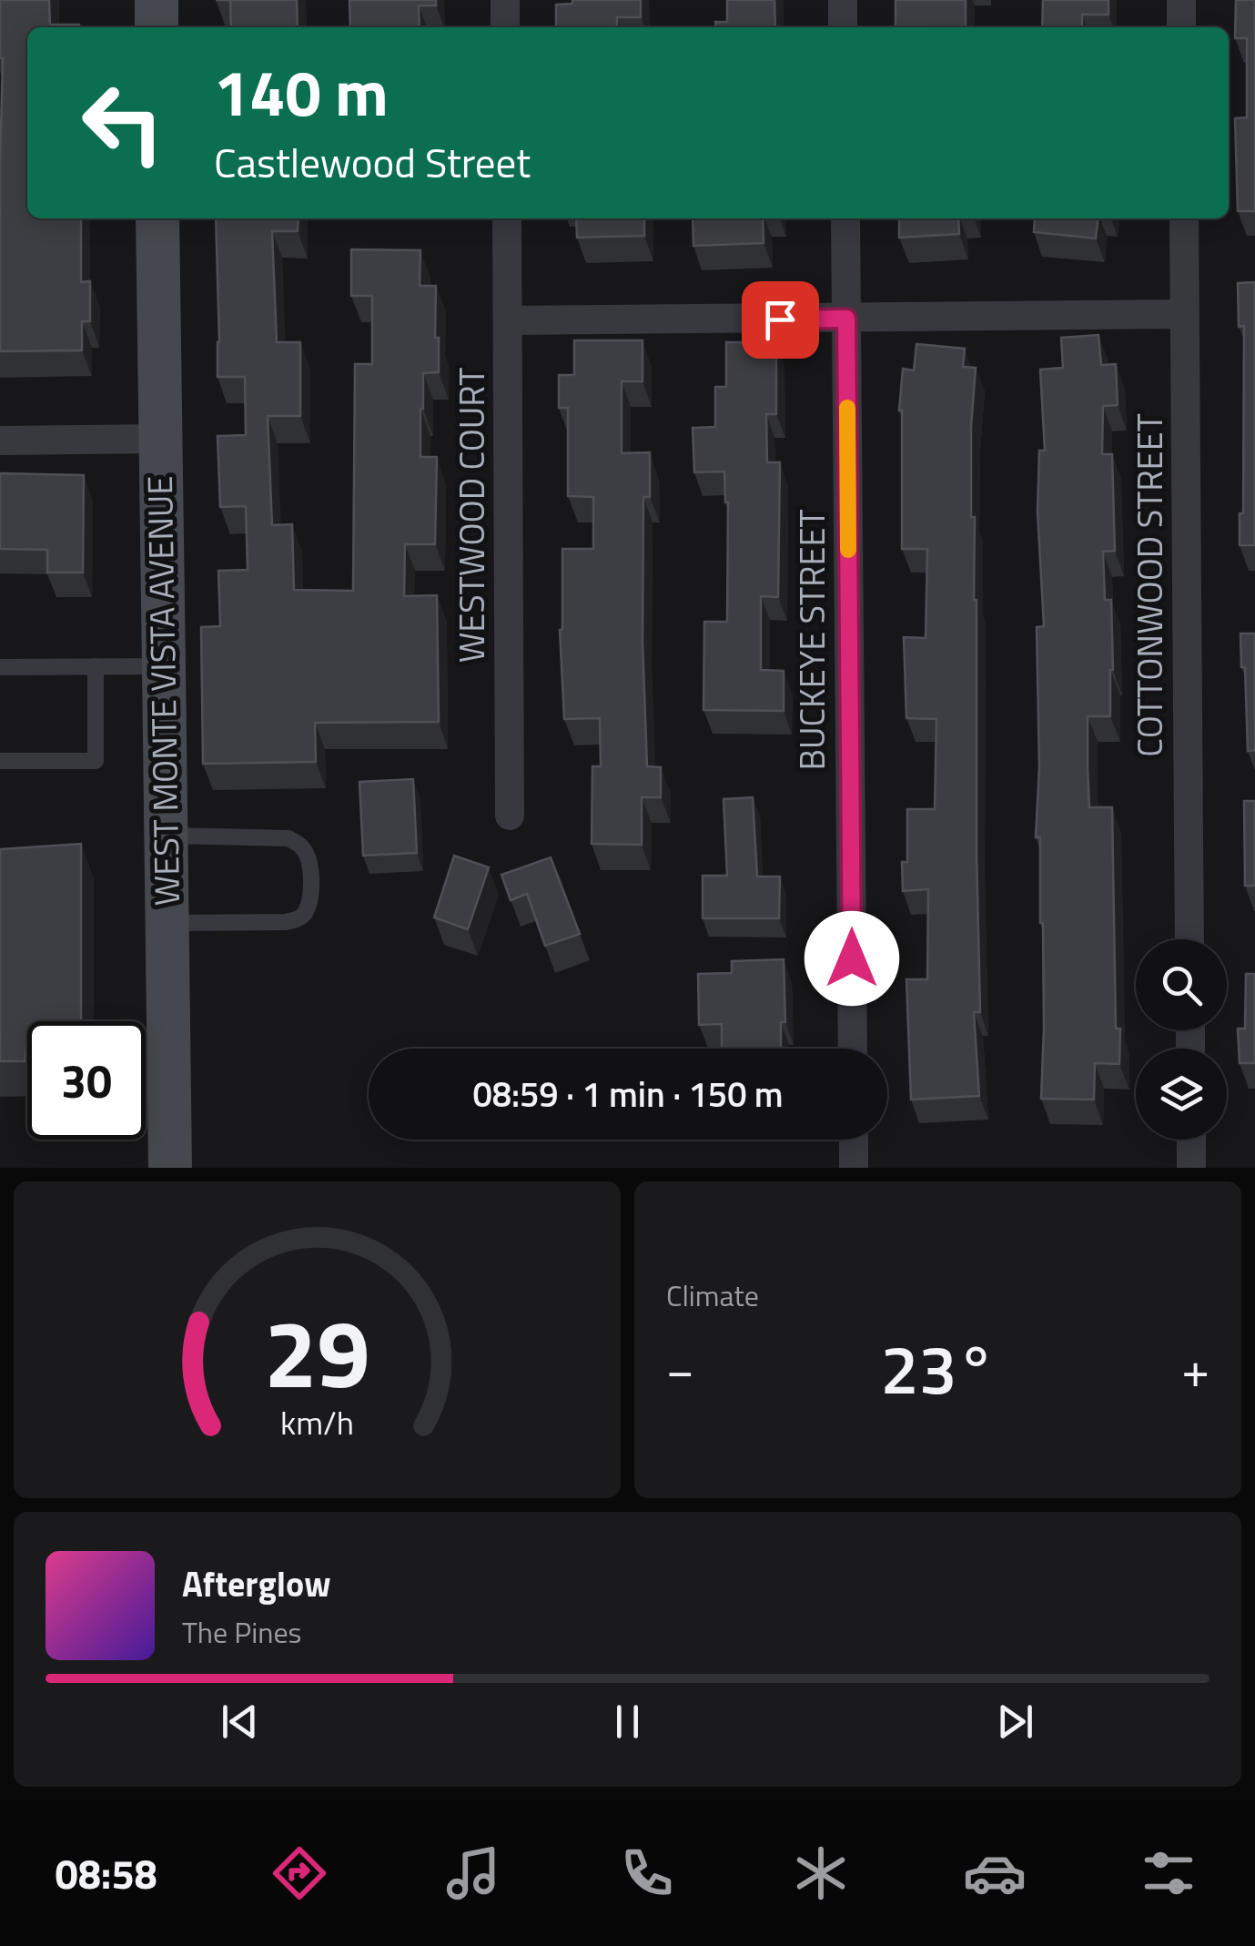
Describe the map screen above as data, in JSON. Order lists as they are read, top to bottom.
{
  "streets": {
    "street": [
      "WESTWOOD COURT",
      "COTTONWOOD STREET",
      "BUCKEYE STREET",
      "WEST MONTE VISTA AVENUE"
    ]
  },
  "page": {
    "turn": ["140 m", "Castlewood Street"],
    "limit": "30",
    "trip": "08:59 · 1 min · 150 m",
    "tile": "Climate",
    "heat": ["−", "23°", "+"],
    "song": ["Afterglow", "The Pines"],
    "tabs": "08:58",
    "gauge": ["29", "km/h"]
  }
}
